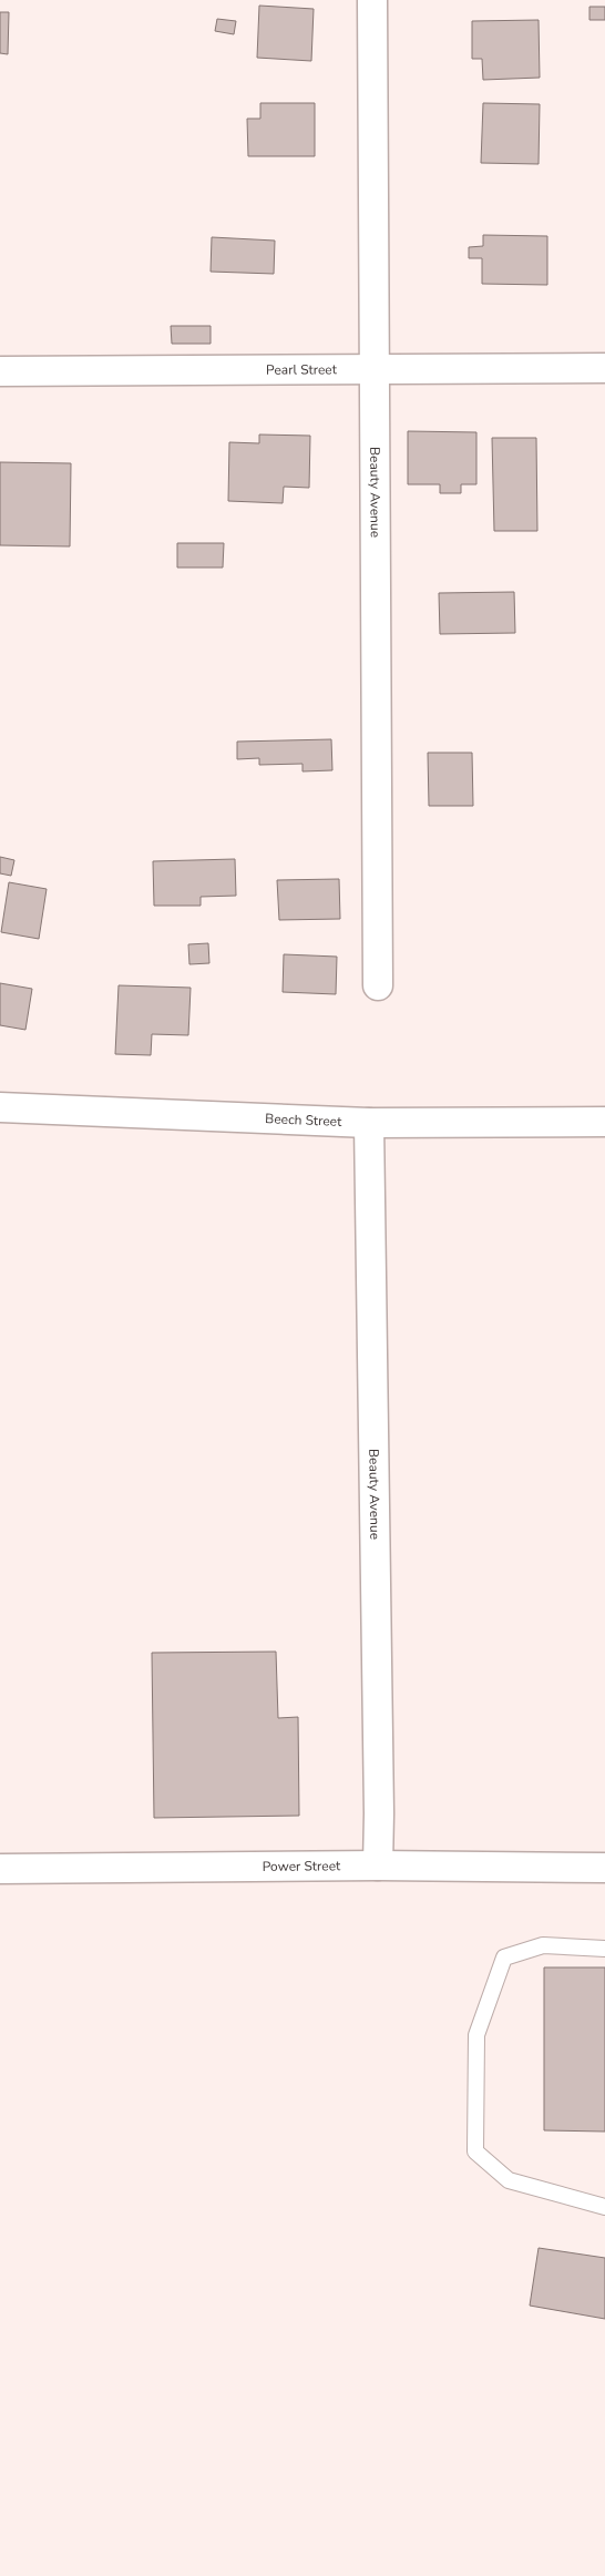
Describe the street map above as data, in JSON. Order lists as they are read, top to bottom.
{
  "streets": {
    "street": [
      "Pearl Street",
      "Beauty Avenue",
      "Beech Street",
      "Power Street"
    ]
  },
  "crossings": [
    ["Pearl Street", "Beauty Avenue"],
    ["Beauty Avenue", "Beech Street"],
    ["Beauty Avenue", "Power Street"]
  ]
}
